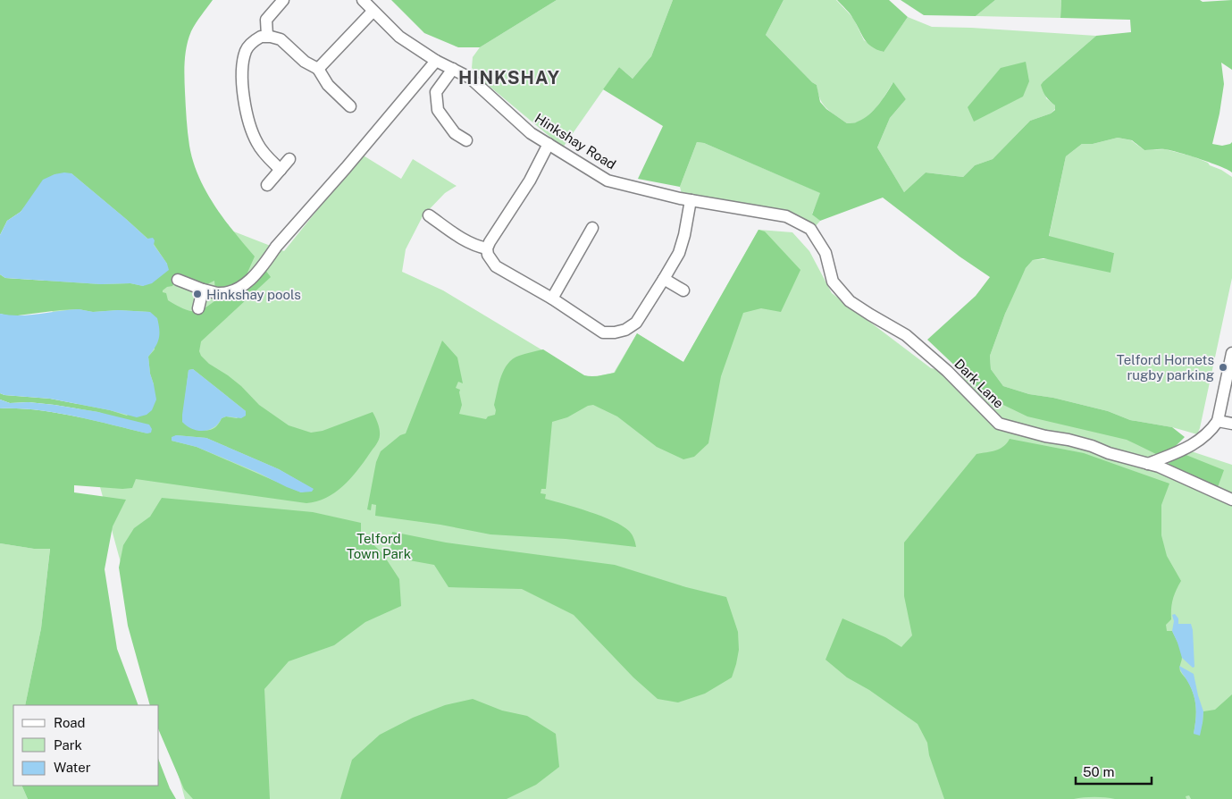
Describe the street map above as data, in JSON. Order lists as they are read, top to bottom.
{
  "streets": {
    "street": ["Hinkshay Road", "Dark Lane"]
  },
  "crossings": [
    ["Hinkshay Road", "Dark Lane"]
  ],
  "districts": ["HINKSHAY"],
  "parks": ["Telford Town Park"],
  "places": ["Hinkshay pools", "Telford Hornets rugby parking"],
  "legend": ["Road", "Park", "Water"],
  "scale_bar": "50 m"
}
